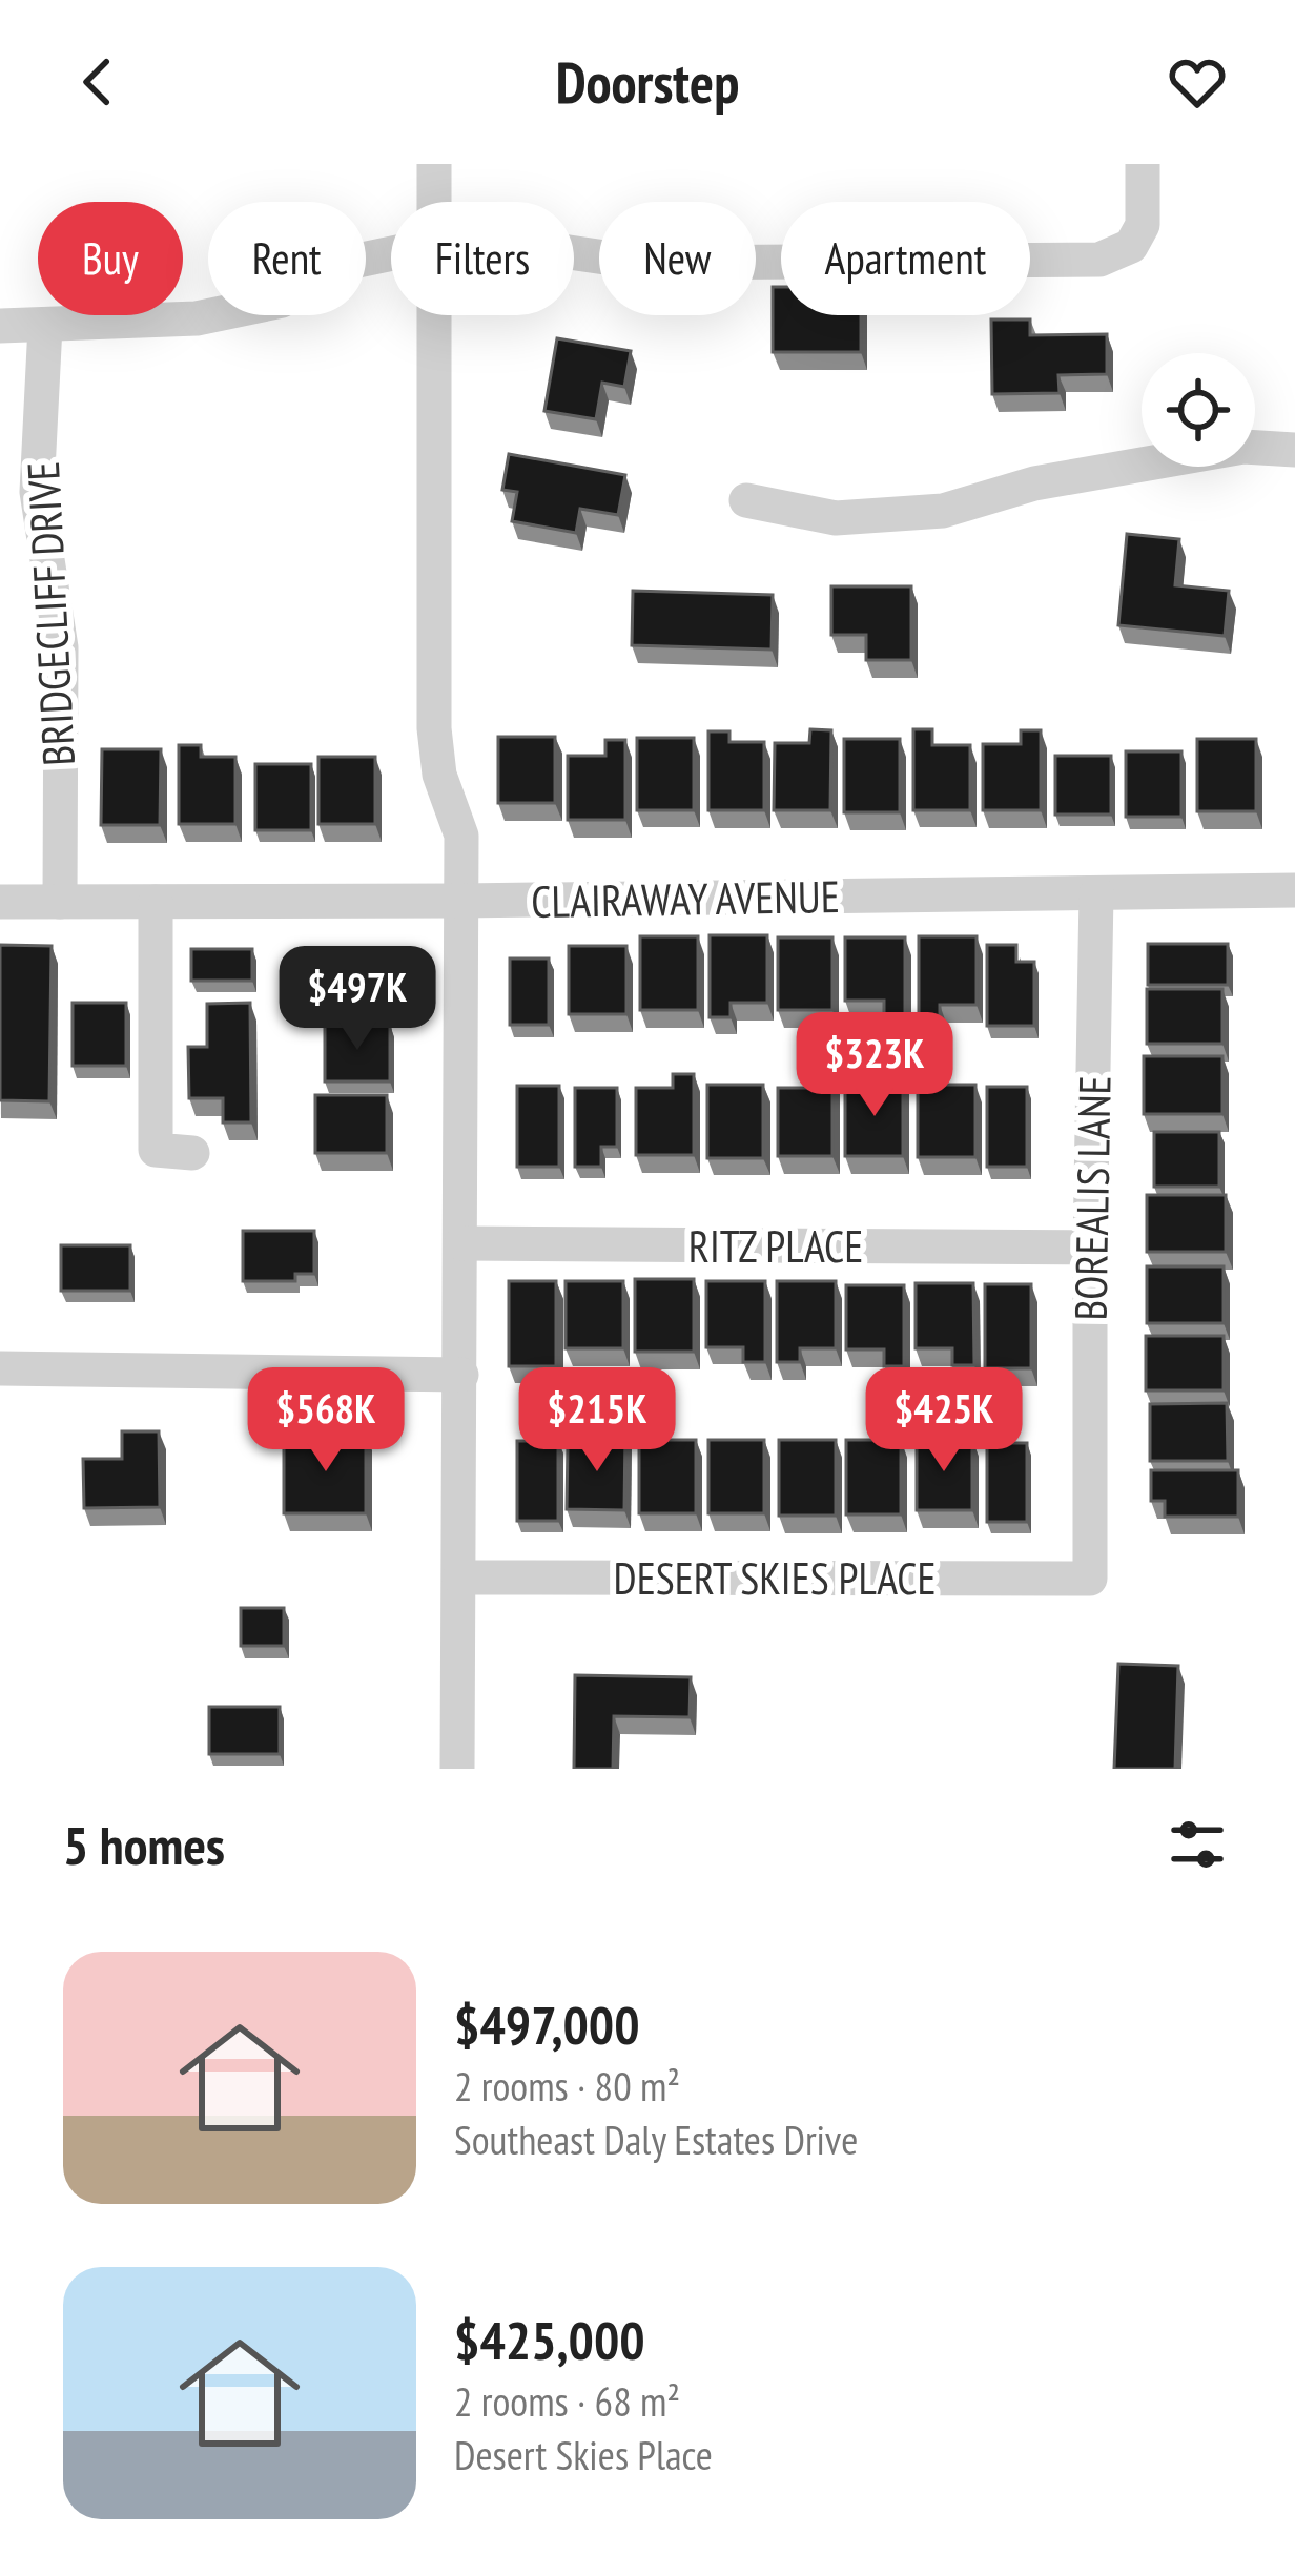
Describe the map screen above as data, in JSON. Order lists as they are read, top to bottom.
{
  "streets": {
    "street": [
      "BRIDGECLIFF DRIVE",
      "CLAIRAWAY AVENUE",
      "BOREALIS LANE",
      "RITZ PLACE",
      "DESERT SKIES PLACE"
    ]
  },
  "crossings": [
    ["BRIDGECLIFF DRIVE", "CLAIRAWAY AVENUE"],
    ["CLAIRAWAY AVENUE", "BOREALIS LANE"],
    ["BOREALIS LANE", "RITZ PLACE"],
    ["BOREALIS LANE", "DESERT SKIES PLACE"]
  ],
  "page": {
    "header": "Doorstep",
    "chip": [
      "Buy",
      "Rent",
      "Filters",
      "New",
      "Apartment"
    ],
    "price": [
      "$497K",
      "$323K",
      "$568K",
      "$215K",
      "$425K"
    ],
    "heading": "5 homes",
    "list": [
      {
        "name": "$497,000",
        "note": "2 rooms · 80 m² · Southeast Daly Estates Drive"
      },
      {
        "name": "$425,000",
        "note": "2 rooms · 68 m² · Desert Skies Place"
      }
    ]
  }
}
